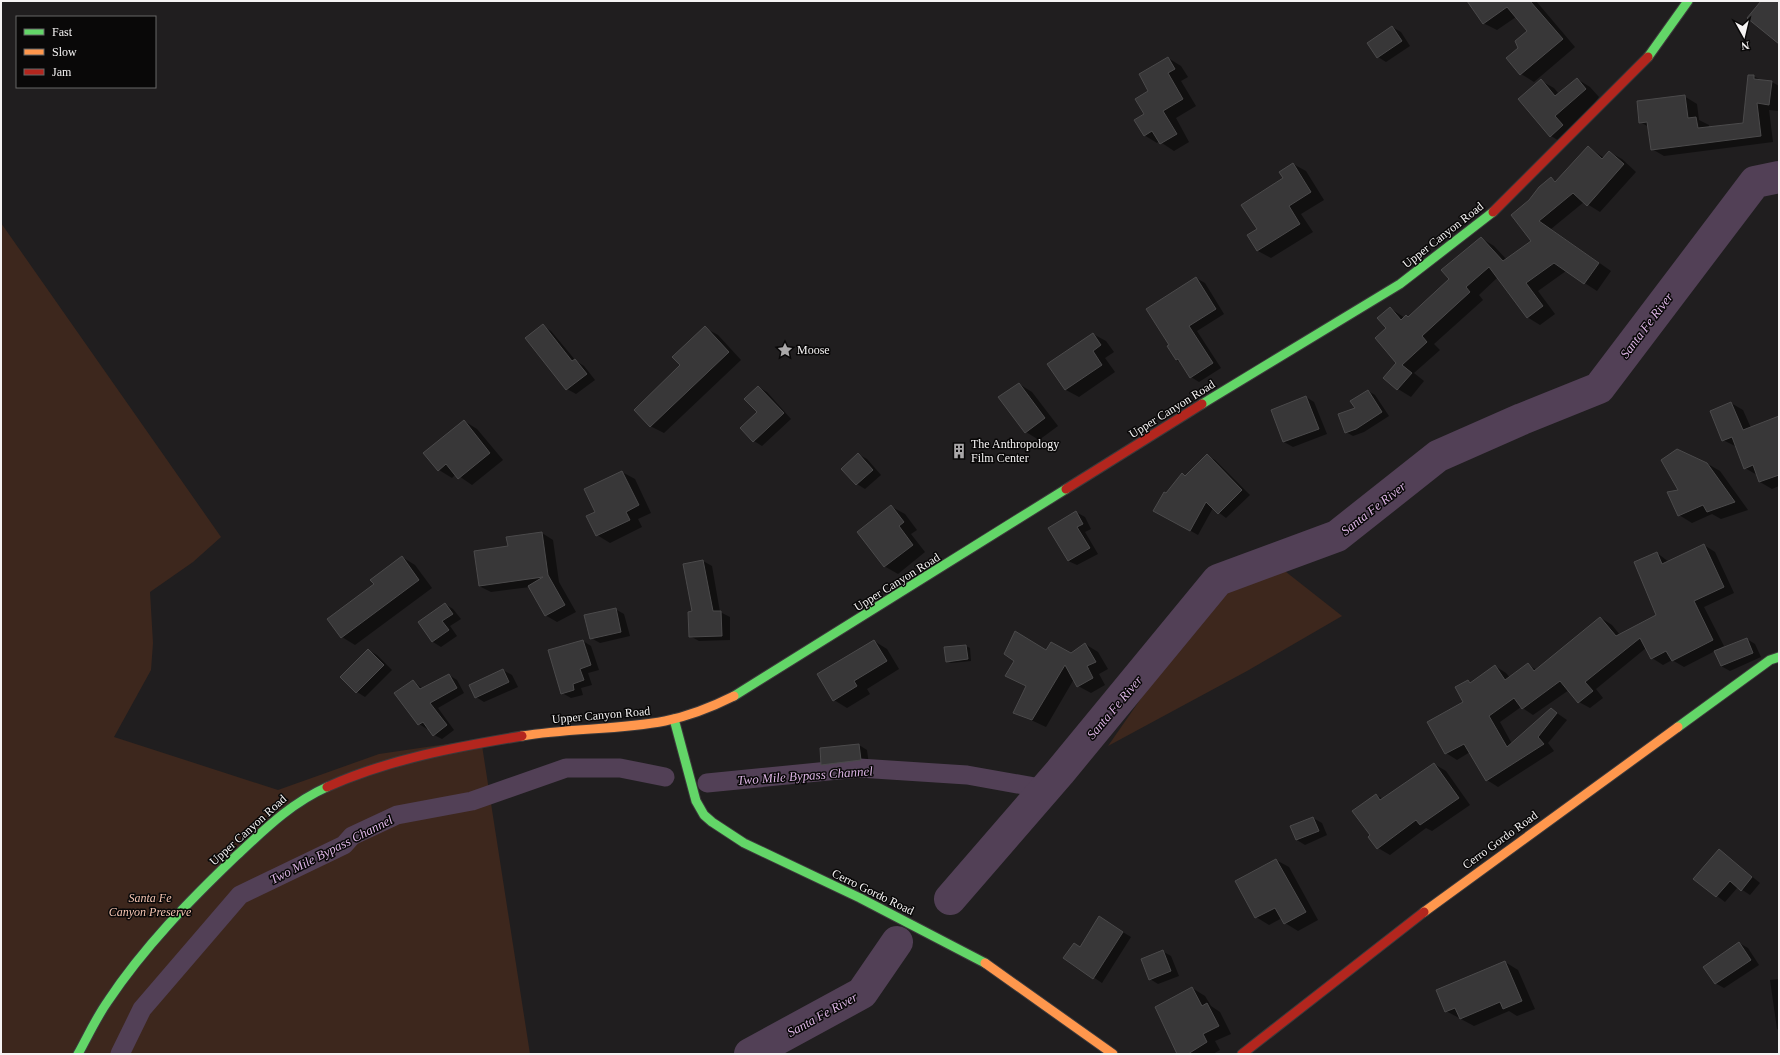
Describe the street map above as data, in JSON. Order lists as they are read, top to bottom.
{
  "streets": {
    "street": ["Upper Canyon Road", "Cerro Gordo Road"]
  },
  "crossings": [
    ["Upper Canyon Road", "Cerro Gordo Road"]
  ],
  "water": ["Santa Fe River", "Two Mile Bypass Channel"],
  "parks": ["Santa Fe Canyon Preserve"],
  "places": {
    "place": ["Moose"],
    "building": ["The Anthropology Film Center"]
  },
  "legend": ["Fast", "Slow", "Jam"],
  "north": "bottom"
}
